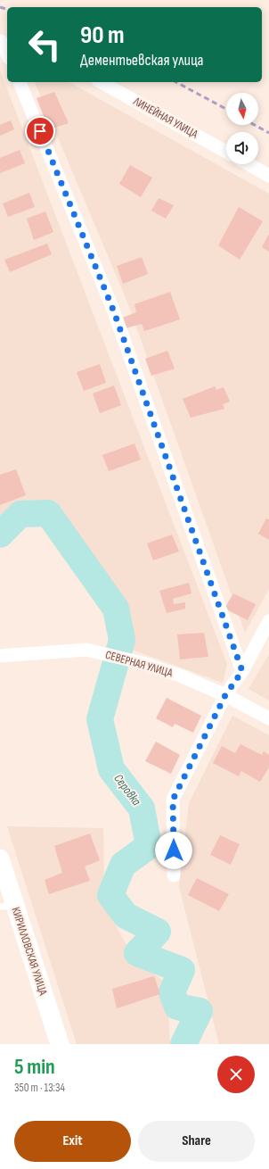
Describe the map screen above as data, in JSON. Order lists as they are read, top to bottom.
{
  "streets": {
    "main road": ["КИРИЛЛОВСКАЯ УЛИЦА"],
    "street": ["ЛИНЕЙНАЯ УЛИЦА", "СЕВЕРНАЯ УЛИЦА"]
  },
  "water": ["Серовка"],
  "north": "bottom",
  "page": {
    "turn": ["90 m", "Дементьевская улица"],
    "heading": ["5 min", "350 m · 13:34"],
    "buttons": ["Exit", "Share"]
  }
}
